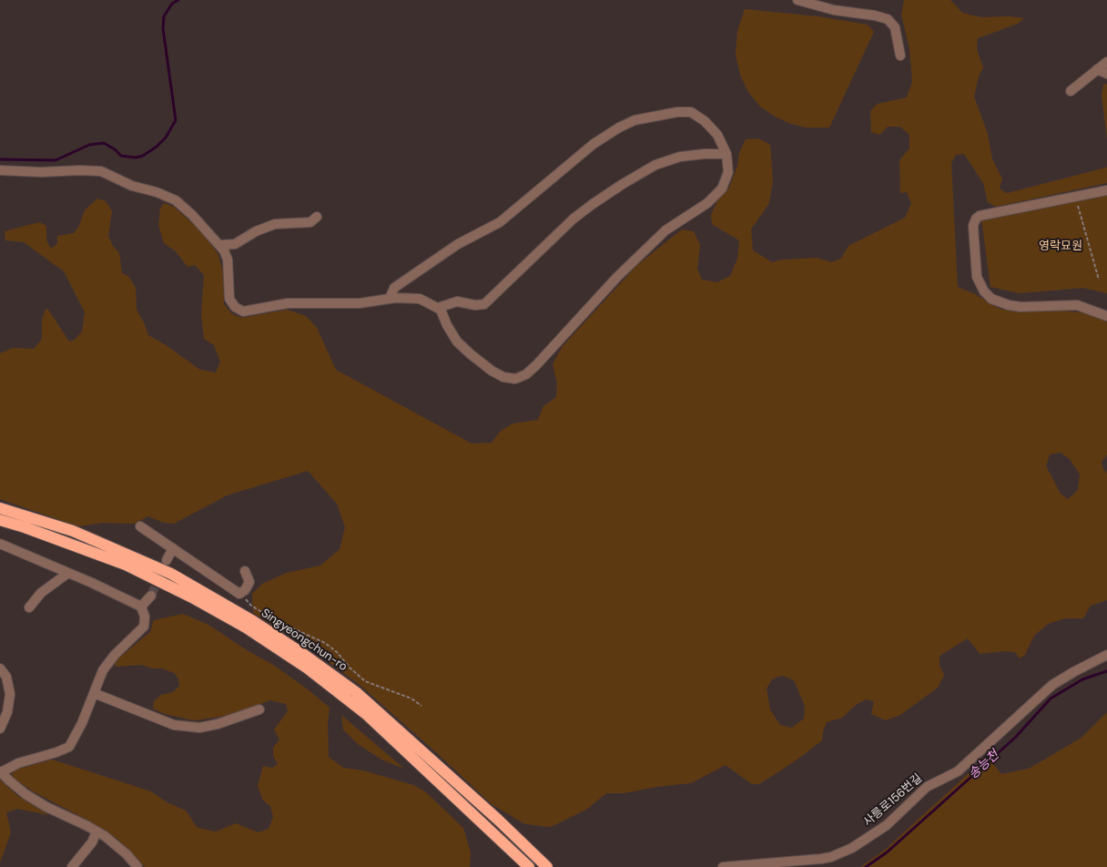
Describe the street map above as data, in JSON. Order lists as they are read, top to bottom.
{
  "streets": {
    "highway": ["Singyeongchun-ro"],
    "street": ["사릉로156번길"]
  },
  "water": ["송능천"],
  "parks": ["영락묘원"]
}
